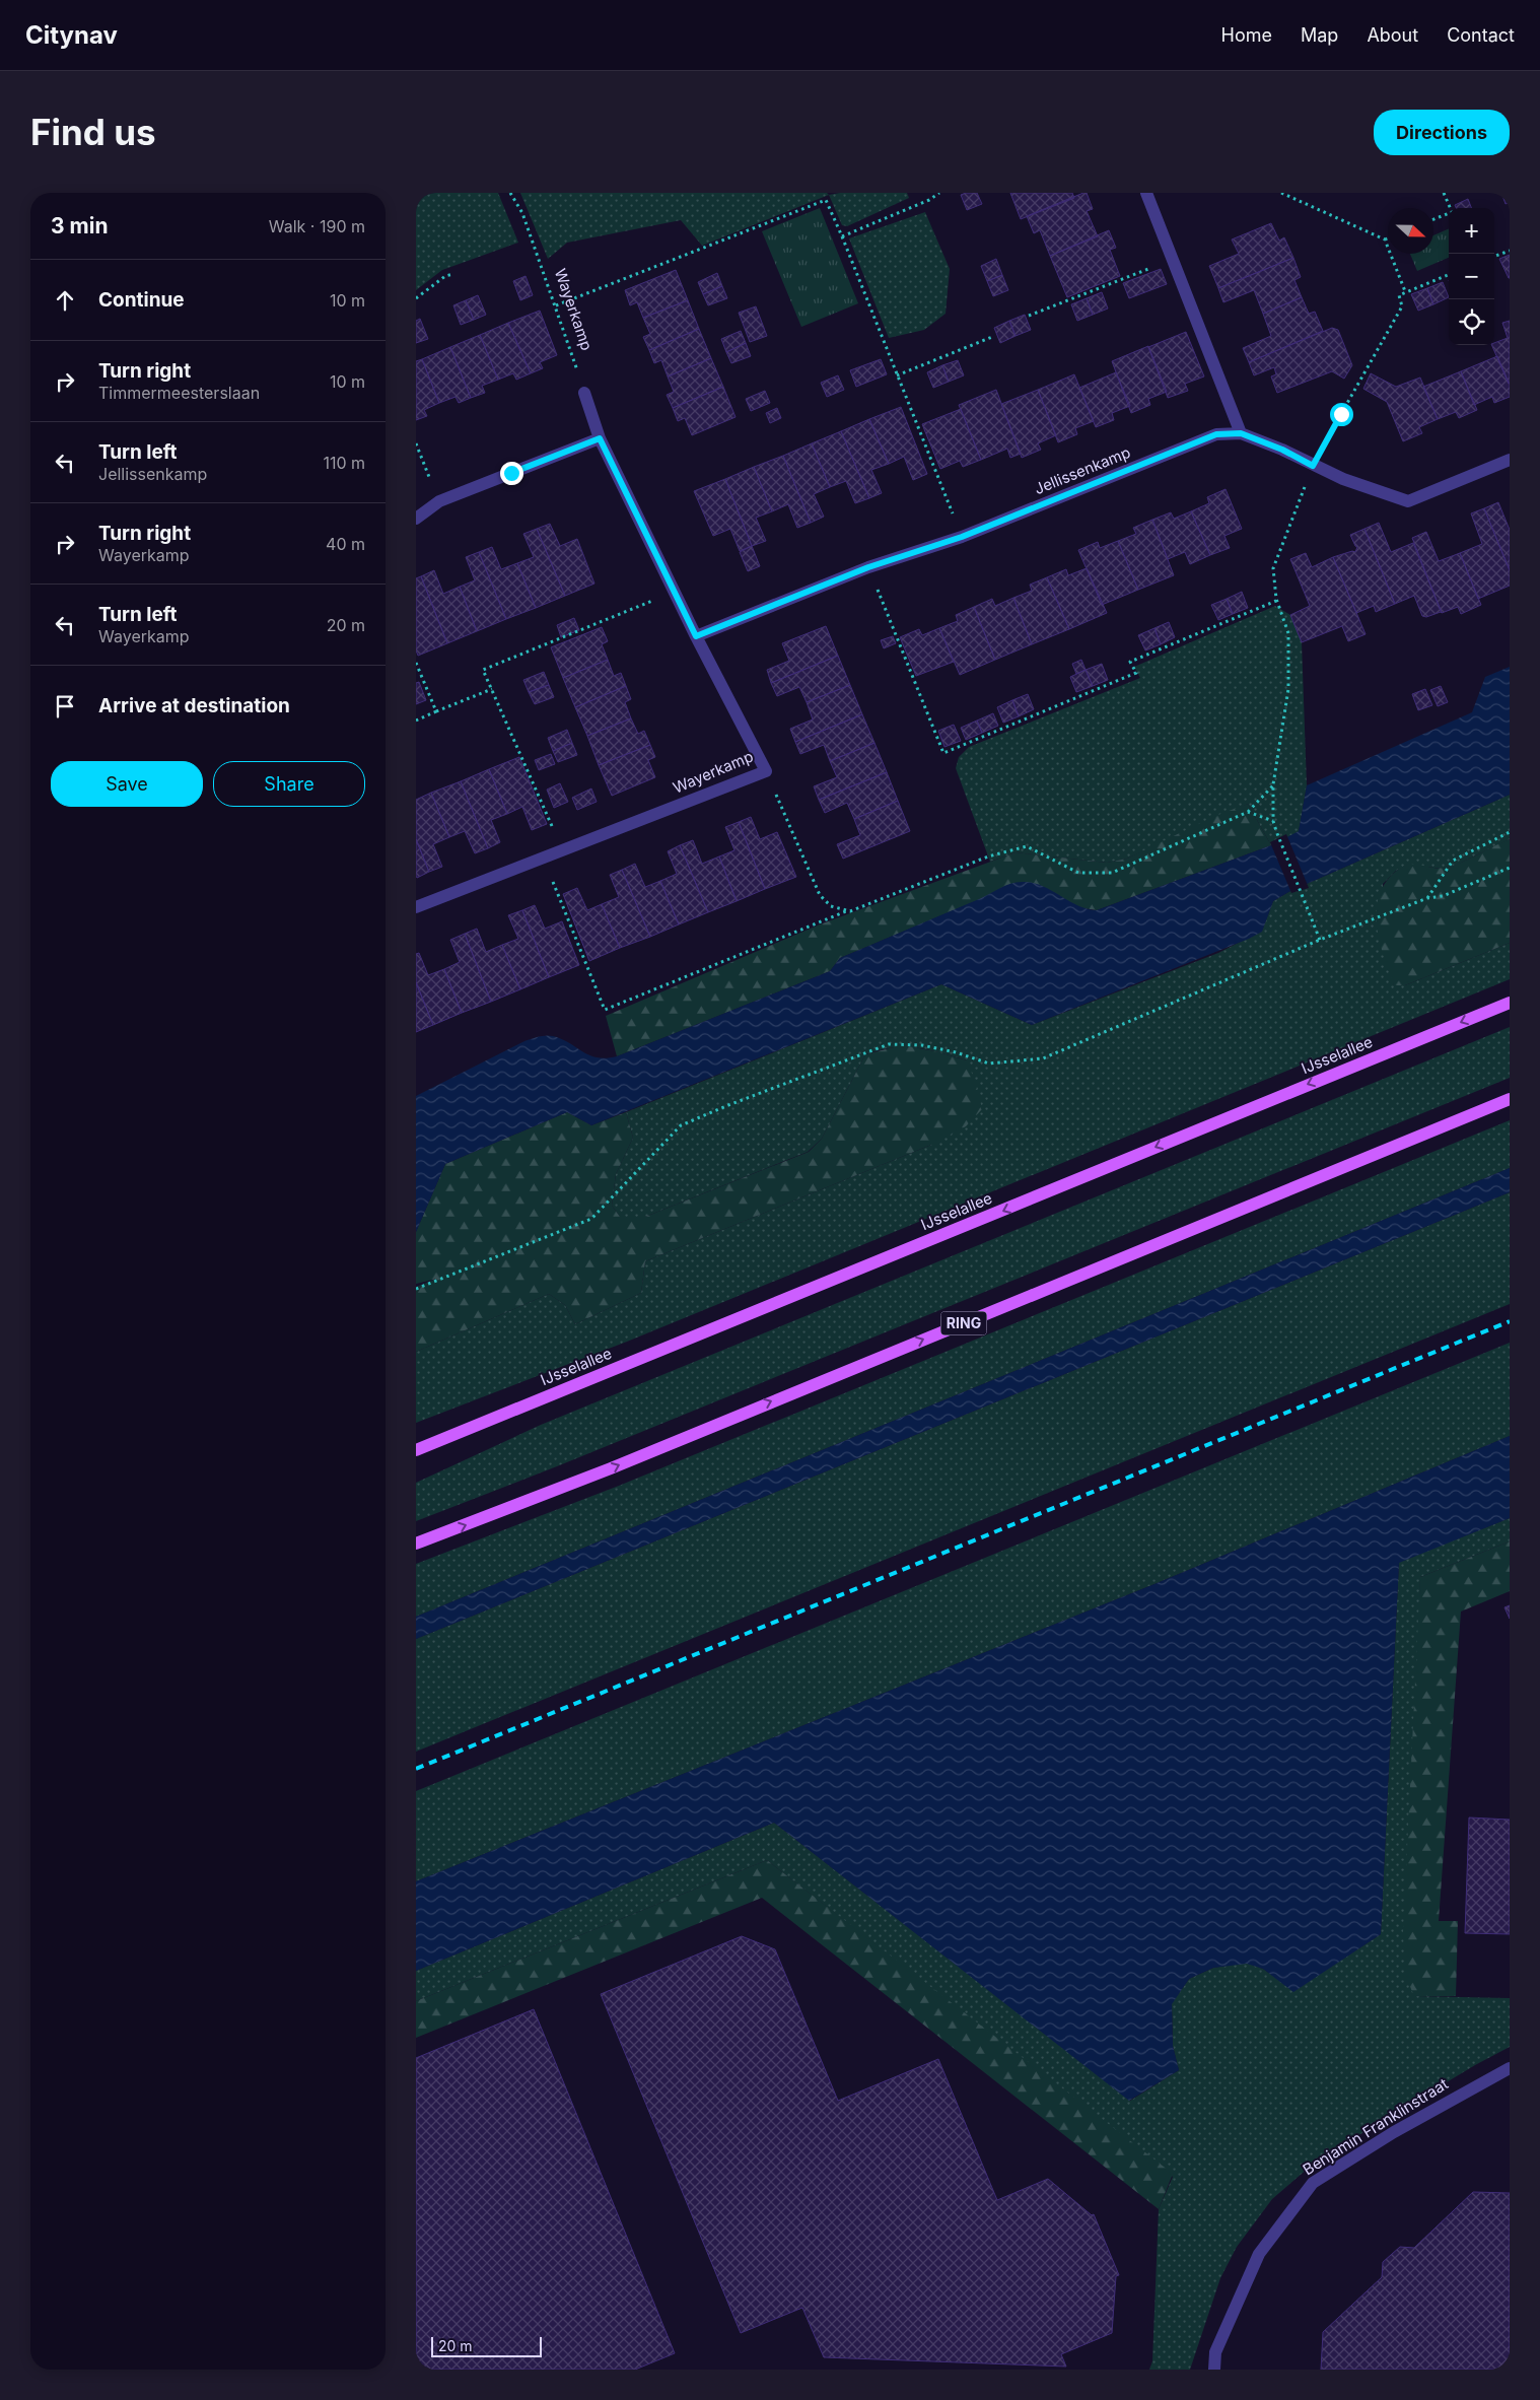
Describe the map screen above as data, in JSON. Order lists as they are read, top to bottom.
{
  "streets": {
    "main road": ["IJsselallee", "RING"],
    "street": ["Wayerkamp", "Jellissenkamp", "Benjamin Franklinstraat"]
  },
  "crossings": [
    ["Wayerkamp", "Jellissenkamp"]
  ],
  "scale_bar": "20 m",
  "north": "right",
  "page": {
    "header": "Citynav",
    "nav": [
      "Home",
      "Map",
      "About",
      "Contact"
    ],
    "buttons": [
      "Directions",
      ["Save", "Share"]
    ],
    "title": "Find us",
    "heading": ["3 min", "Walk · 190 m"],
    "map_buttons": ["+", "−"],
    "list": [
      ["Continue", "10 m"],
      ["Turn right", "Timmermeesterslaan", "10 m"],
      ["Turn left", "Jellissenkamp", "110 m"],
      ["Turn right", "Wayerkamp", "40 m"],
      ["Turn left", "Wayerkamp", "20 m"],
      "Arrive at destination"
    ],
    "scale": "20 m"
  }
}
